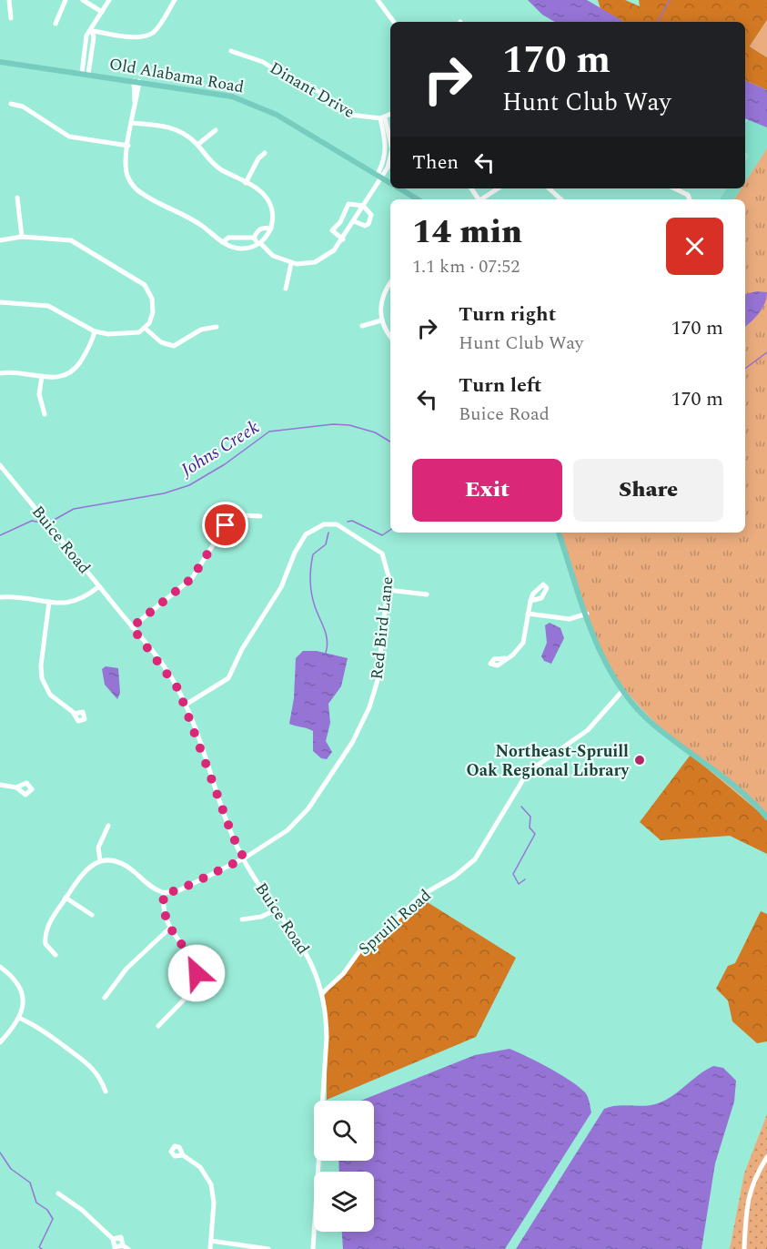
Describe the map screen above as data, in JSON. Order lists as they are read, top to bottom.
{
  "streets": {
    "main road": ["Old Alabama Road"],
    "street": [
      "Dinant Drive",
      "Buice Road",
      "Red Bird Lane",
      "Spruill Road"
    ]
  },
  "crossings": [
    ["Buice Road", "Red Bird Lane"],
    ["Buice Road", "Spruill Road"]
  ],
  "water": ["Johns Creek"],
  "places": ["Northeast-Spruill Oak Regional Library"],
  "page": {
    "turn": ["170 m", "Hunt Club Way"],
    "then": "Then",
    "heading": ["14 min", "1.1 km · 07:52"],
    "list": [
      {
        "name": "Turn right",
        "note": "Hunt Club Way",
        "value": "170 m"
      },
      {
        "name": "Turn left",
        "note": "Buice Road",
        "value": "170 m"
      }
    ],
    "buttons": ["Exit", "Share"]
  }
}
